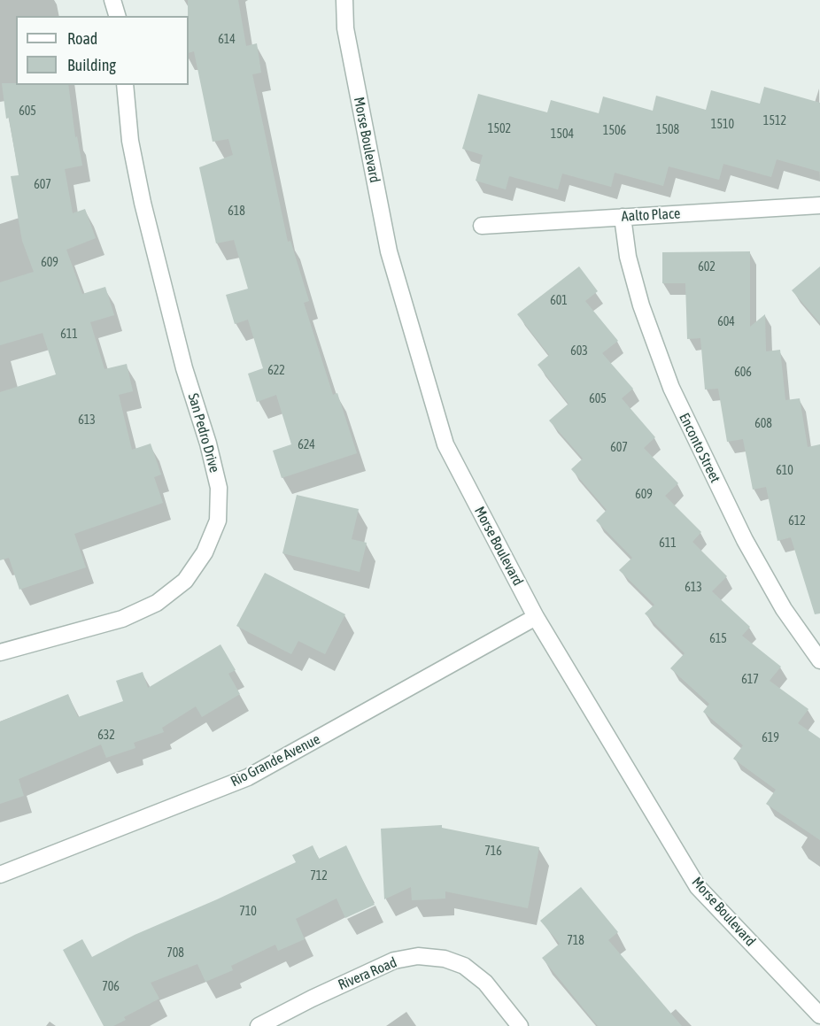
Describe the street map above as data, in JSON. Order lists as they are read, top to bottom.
{
  "streets": {
    "street": [
      "Morse Boulevard",
      "Aalto Place",
      "San Pedro Drive",
      "Enconto Street",
      "Rio Grande Avenue",
      "Rivera Road"
    ]
  },
  "crossings": [
    ["Morse Boulevard", "Rio Grande Avenue"],
    ["Aalto Place", "Enconto Street"]
  ],
  "house_numbers": [
    "614",
    "605",
    "1512",
    "1510",
    "1502",
    "1508",
    "1506",
    "1504",
    "607",
    "618",
    "609",
    "602",
    "601",
    "604",
    "611",
    "603",
    "622",
    "606",
    "605",
    "613",
    "608",
    "624",
    "607",
    "610",
    "609",
    "612",
    "611",
    "613",
    "615",
    "617",
    "632",
    "619",
    "716",
    "712",
    "710",
    "718",
    "708",
    "706"
  ],
  "legend": ["Road", "Building"]
}
